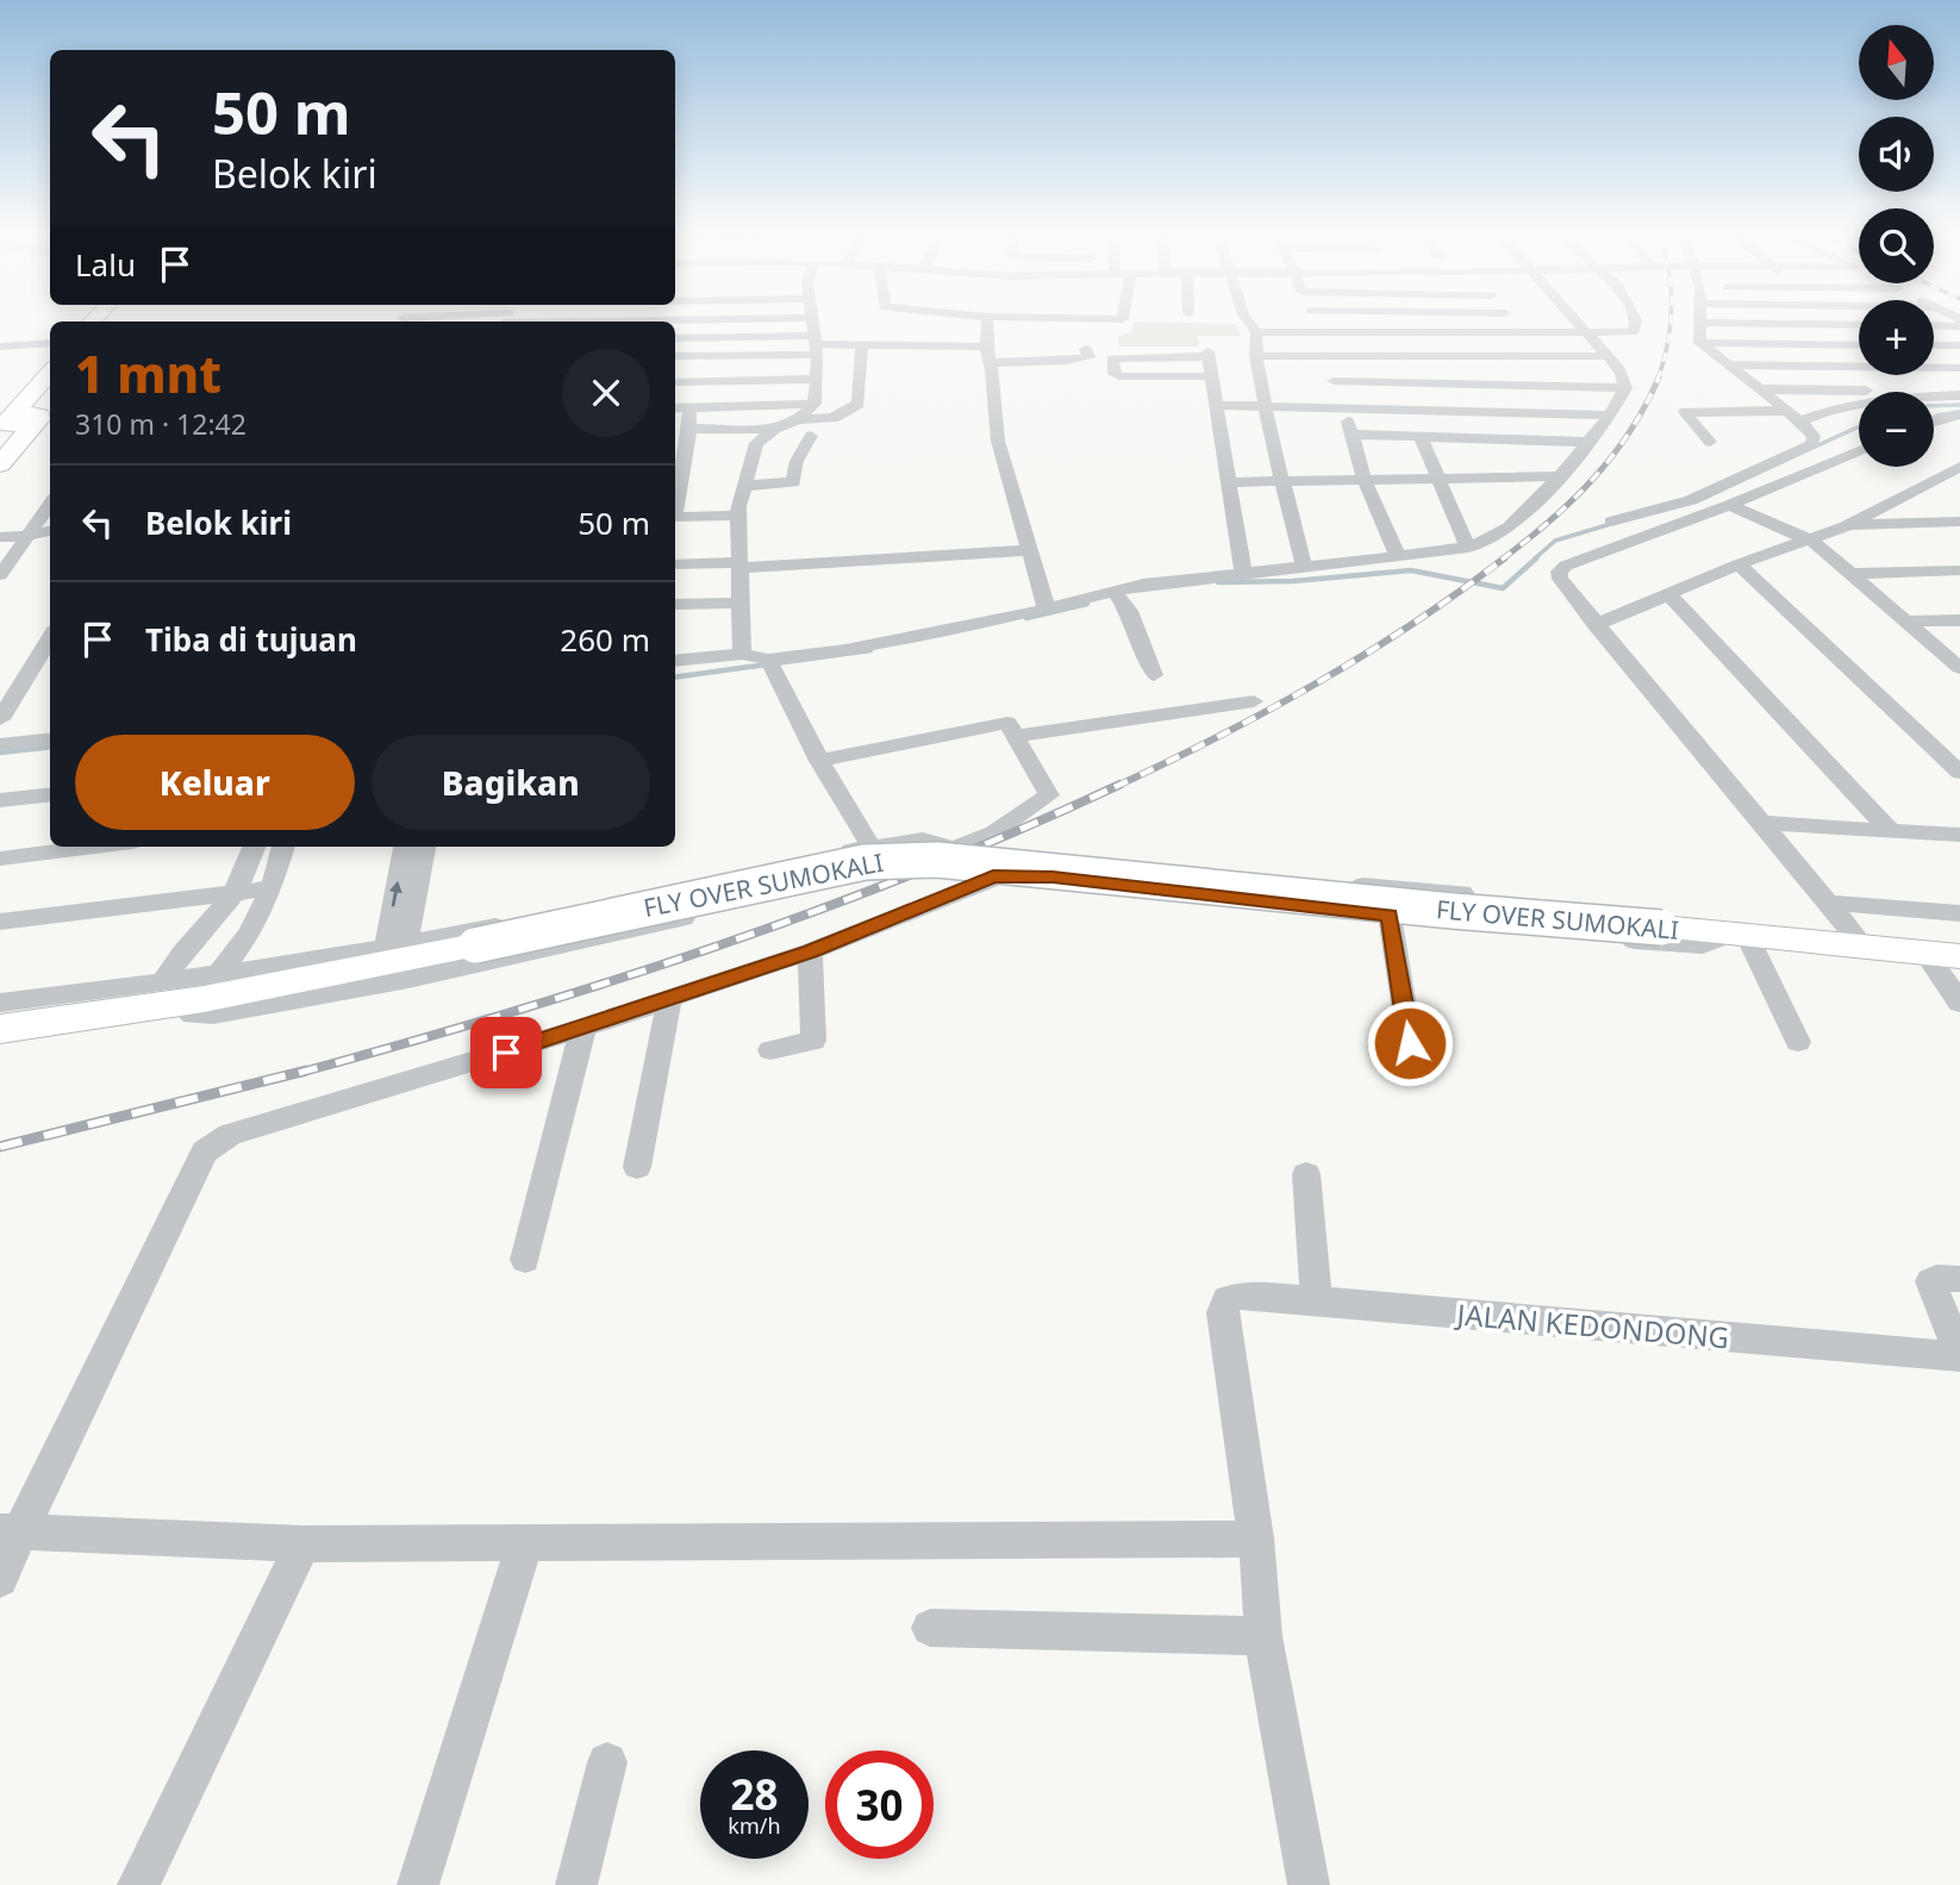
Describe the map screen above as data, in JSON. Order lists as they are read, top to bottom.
{
  "streets": {
    "main road": ["FLY OVER SUMOKALI"],
    "street": ["JALAN KEDONDONG"]
  },
  "north": "top",
  "page": {
    "map_buttons": ["+", "−"],
    "turn": ["50 m", "Belok kiri"],
    "then": "Lalu",
    "heading": ["1 mnt", "310 m · 12:42"],
    "list": [
      {
        "name": "Belok kiri",
        "value": "50 m"
      },
      {
        "name": "Tiba di tujuan",
        "value": "260 m"
      }
    ],
    "buttons": ["Keluar", "Bagikan"],
    "speed": "28 km/h",
    "limit": "30"
  }
}
